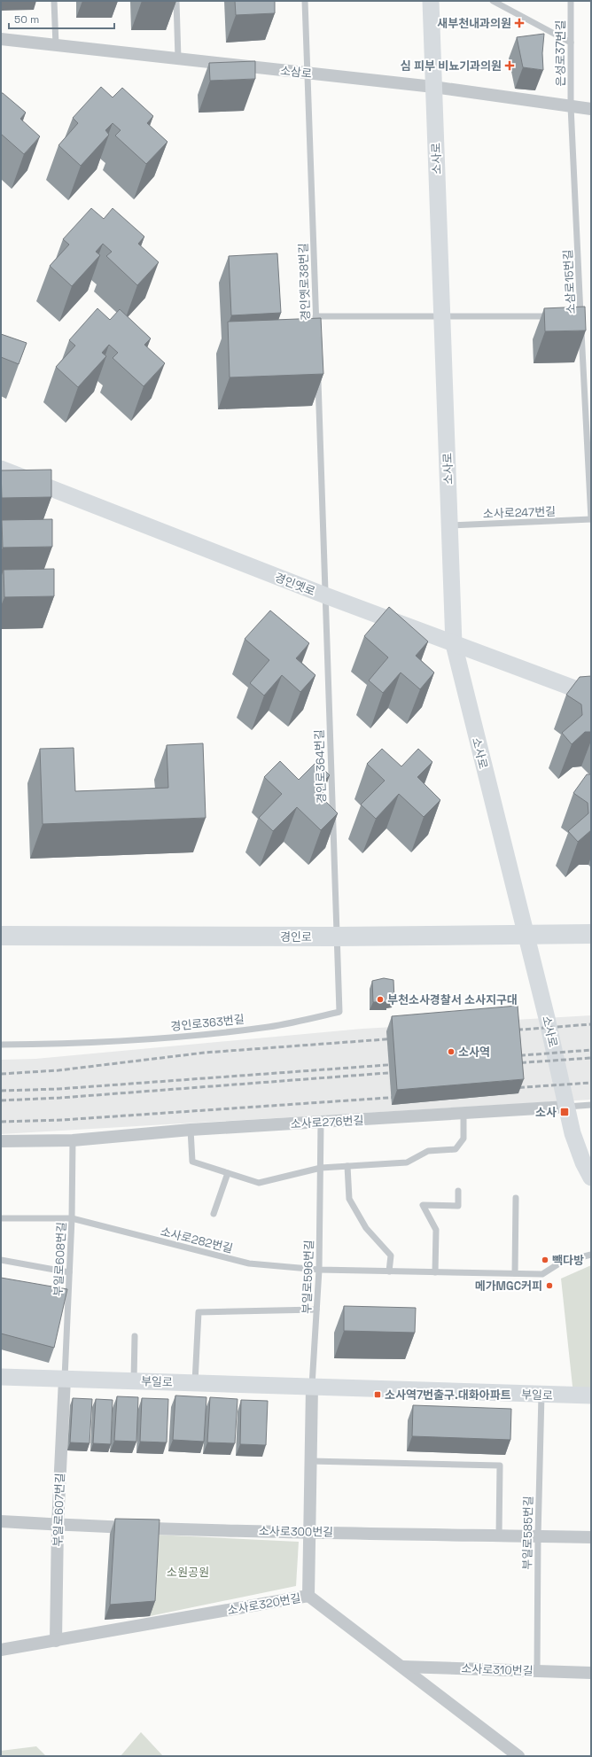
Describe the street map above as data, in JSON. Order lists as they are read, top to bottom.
{
  "streets": {
    "main road": ["경인로"],
    "street": [
      "소삼로",
      "소사로",
      "경인옛로",
      "소사로276번길",
      "부일로",
      "부일로607번길",
      "소사로300번길",
      "소사로320번길",
      "소사로310번길"
    ],
    "lane": [
      "은성로37번길",
      "경인옛로38번길",
      "소삼로15번길",
      "소사로247번길",
      "경인로364번길",
      "경인로363번길",
      "소사로282번길",
      "부일로608번길",
      "부일로596번길",
      "부일로585번길"
    ]
  },
  "crossings": [
    ["은성로37번길", "소삼로"],
    ["은성로37번길", "소삼로15번길"],
    ["소삼로", "소사로"],
    ["소삼로", "경인옛로38번길"],
    ["소삼로", "소삼로15번길"],
    ["소사로", "소사로247번길"],
    ["소사로", "경인옛로"],
    ["소사로", "소사로276번길"],
    ["소삼로15번길", "소사로247번길"],
    ["경인옛로", "경인로364번길"],
    ["경인로364번길", "경인로"],
    ["경인로364번길", "경인로363번길"],
    ["경인로", "경인로363번길"],
    ["소사로276번길", "부일로608번길"],
    ["소사로276번길", "부일로596번길"],
    ["소사로282번길", "부일로608번길"],
    ["소사로282번길", "부일로596번길"],
    ["부일로608번길", "부일로"],
    ["부일로608번길", "부일로607번길"],
    ["부일로596번길", "부일로"],
    ["부일로", "부일로607번길"],
    ["부일로", "부일로585번길"],
    ["부일로607번길", "소사로300번길"],
    ["부일로607번길", "소사로320번길"],
    ["소사로300번길", "부일로585번길"],
    ["부일로585번길", "소사로310번길"],
    ["소사로320번길", "소사로310번길"]
  ],
  "parks": ["소원공원"],
  "places": {
    "health": ["새부천내과의원", "심 피부 비뇨기과의원"],
    "other": [
      "부천소사경찰서 소사지구대",
      "소사역",
      "빽다방",
      "메가MGC커피"
    ],
    "transit": ["소사", "소사역7번출구.대화아파트"]
  },
  "scale_bar": "50 m"
}
